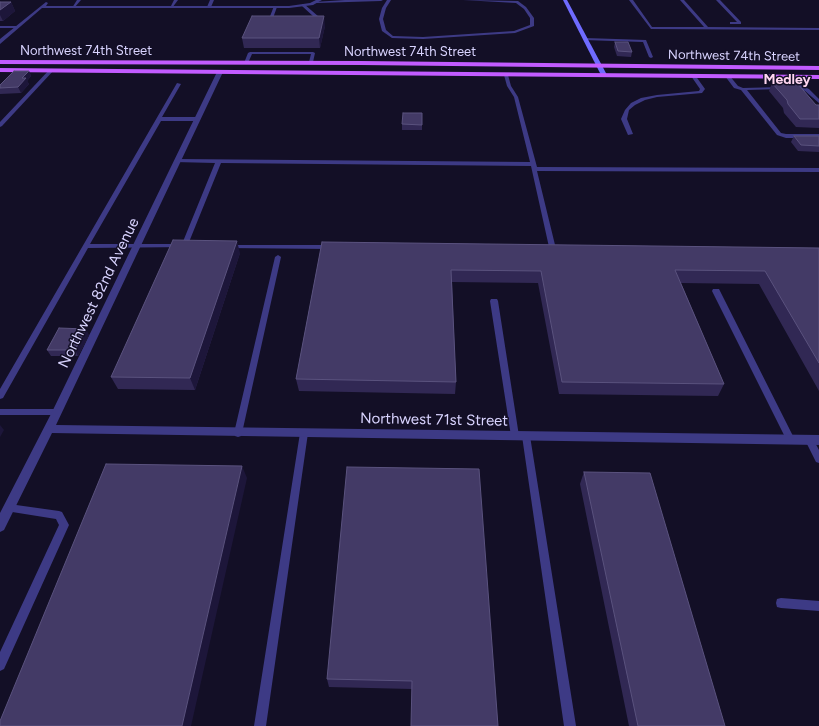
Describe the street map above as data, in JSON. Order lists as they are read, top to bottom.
{
  "streets": {
    "main road": ["Northwest 74th Street"],
    "street": ["Northwest 82nd Avenue", "Northwest 71st Street"]
  },
  "crossings": [
    ["Northwest 74th Street", "Northwest 82nd Avenue"],
    ["Northwest 82nd Avenue", "Northwest 71st Street"]
  ],
  "districts": ["Medley"]
}
